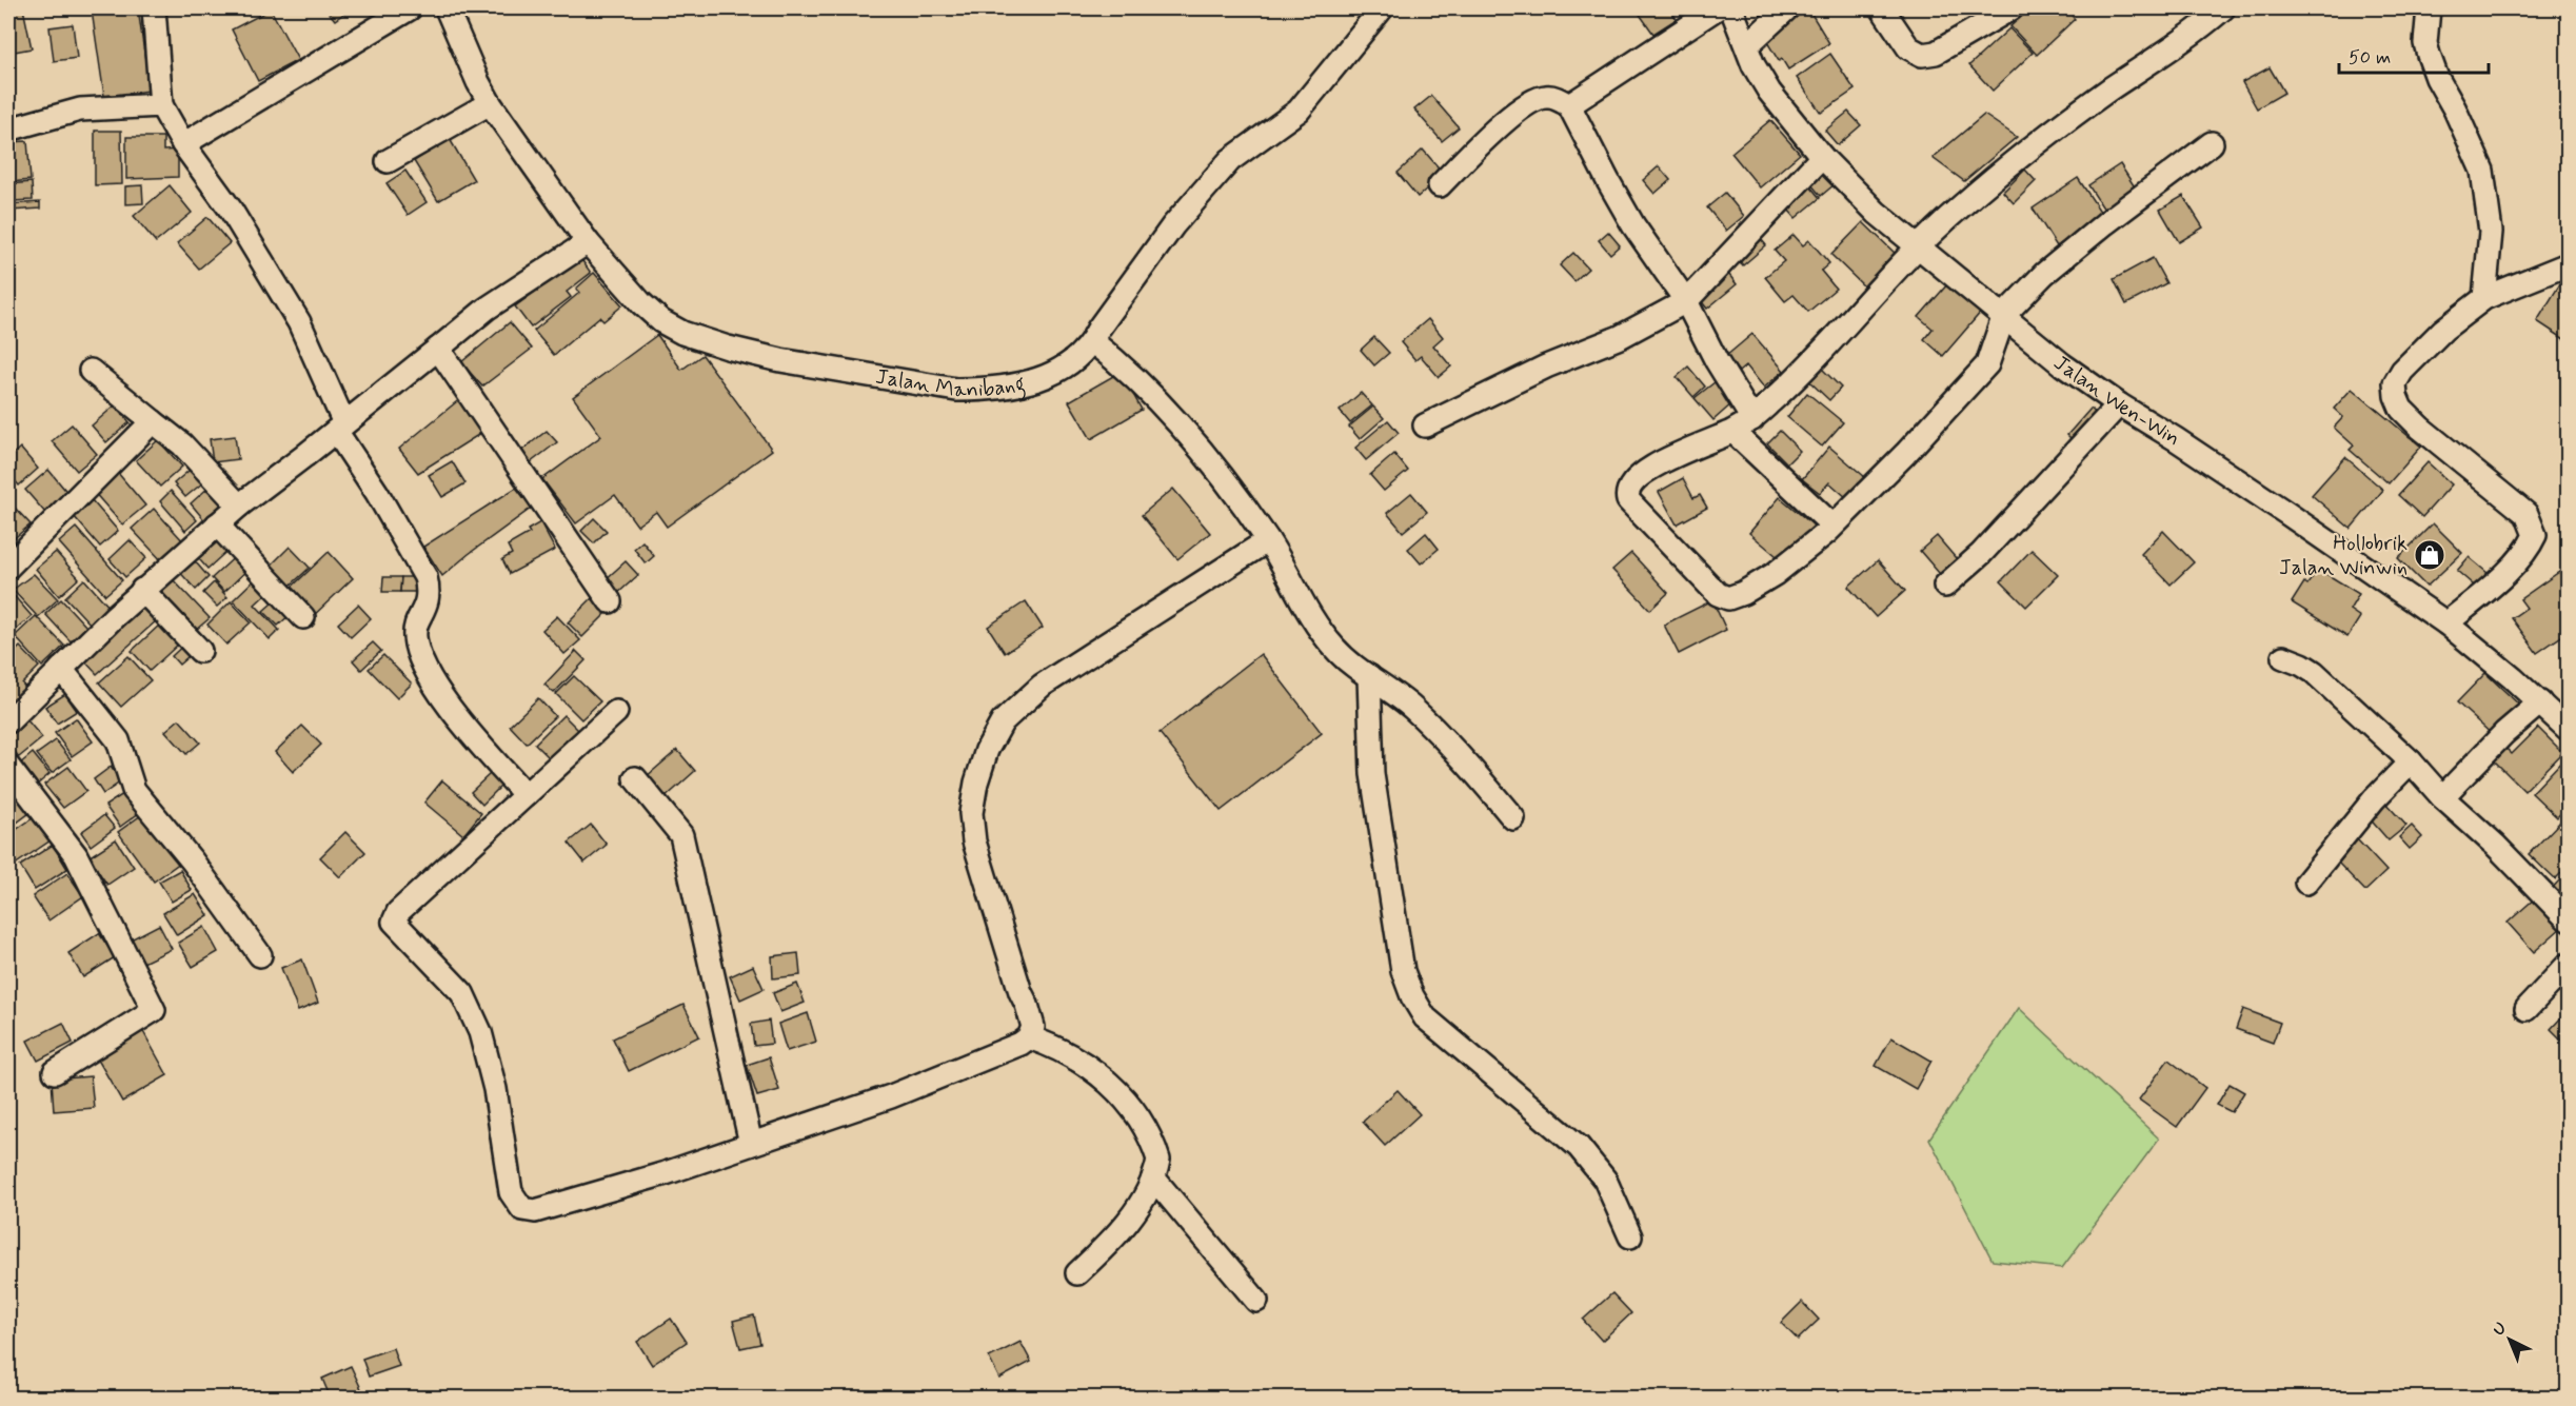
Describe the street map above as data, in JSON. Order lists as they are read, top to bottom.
{
  "streets": {
    "street": ["Jalan Manibang", "Jalan Wen-Win"]
  },
  "places": {
    "shop": ["Hollobrik Jalan Winwin"]
  },
  "scale_bar": "50 m",
  "north": "top left"
}
